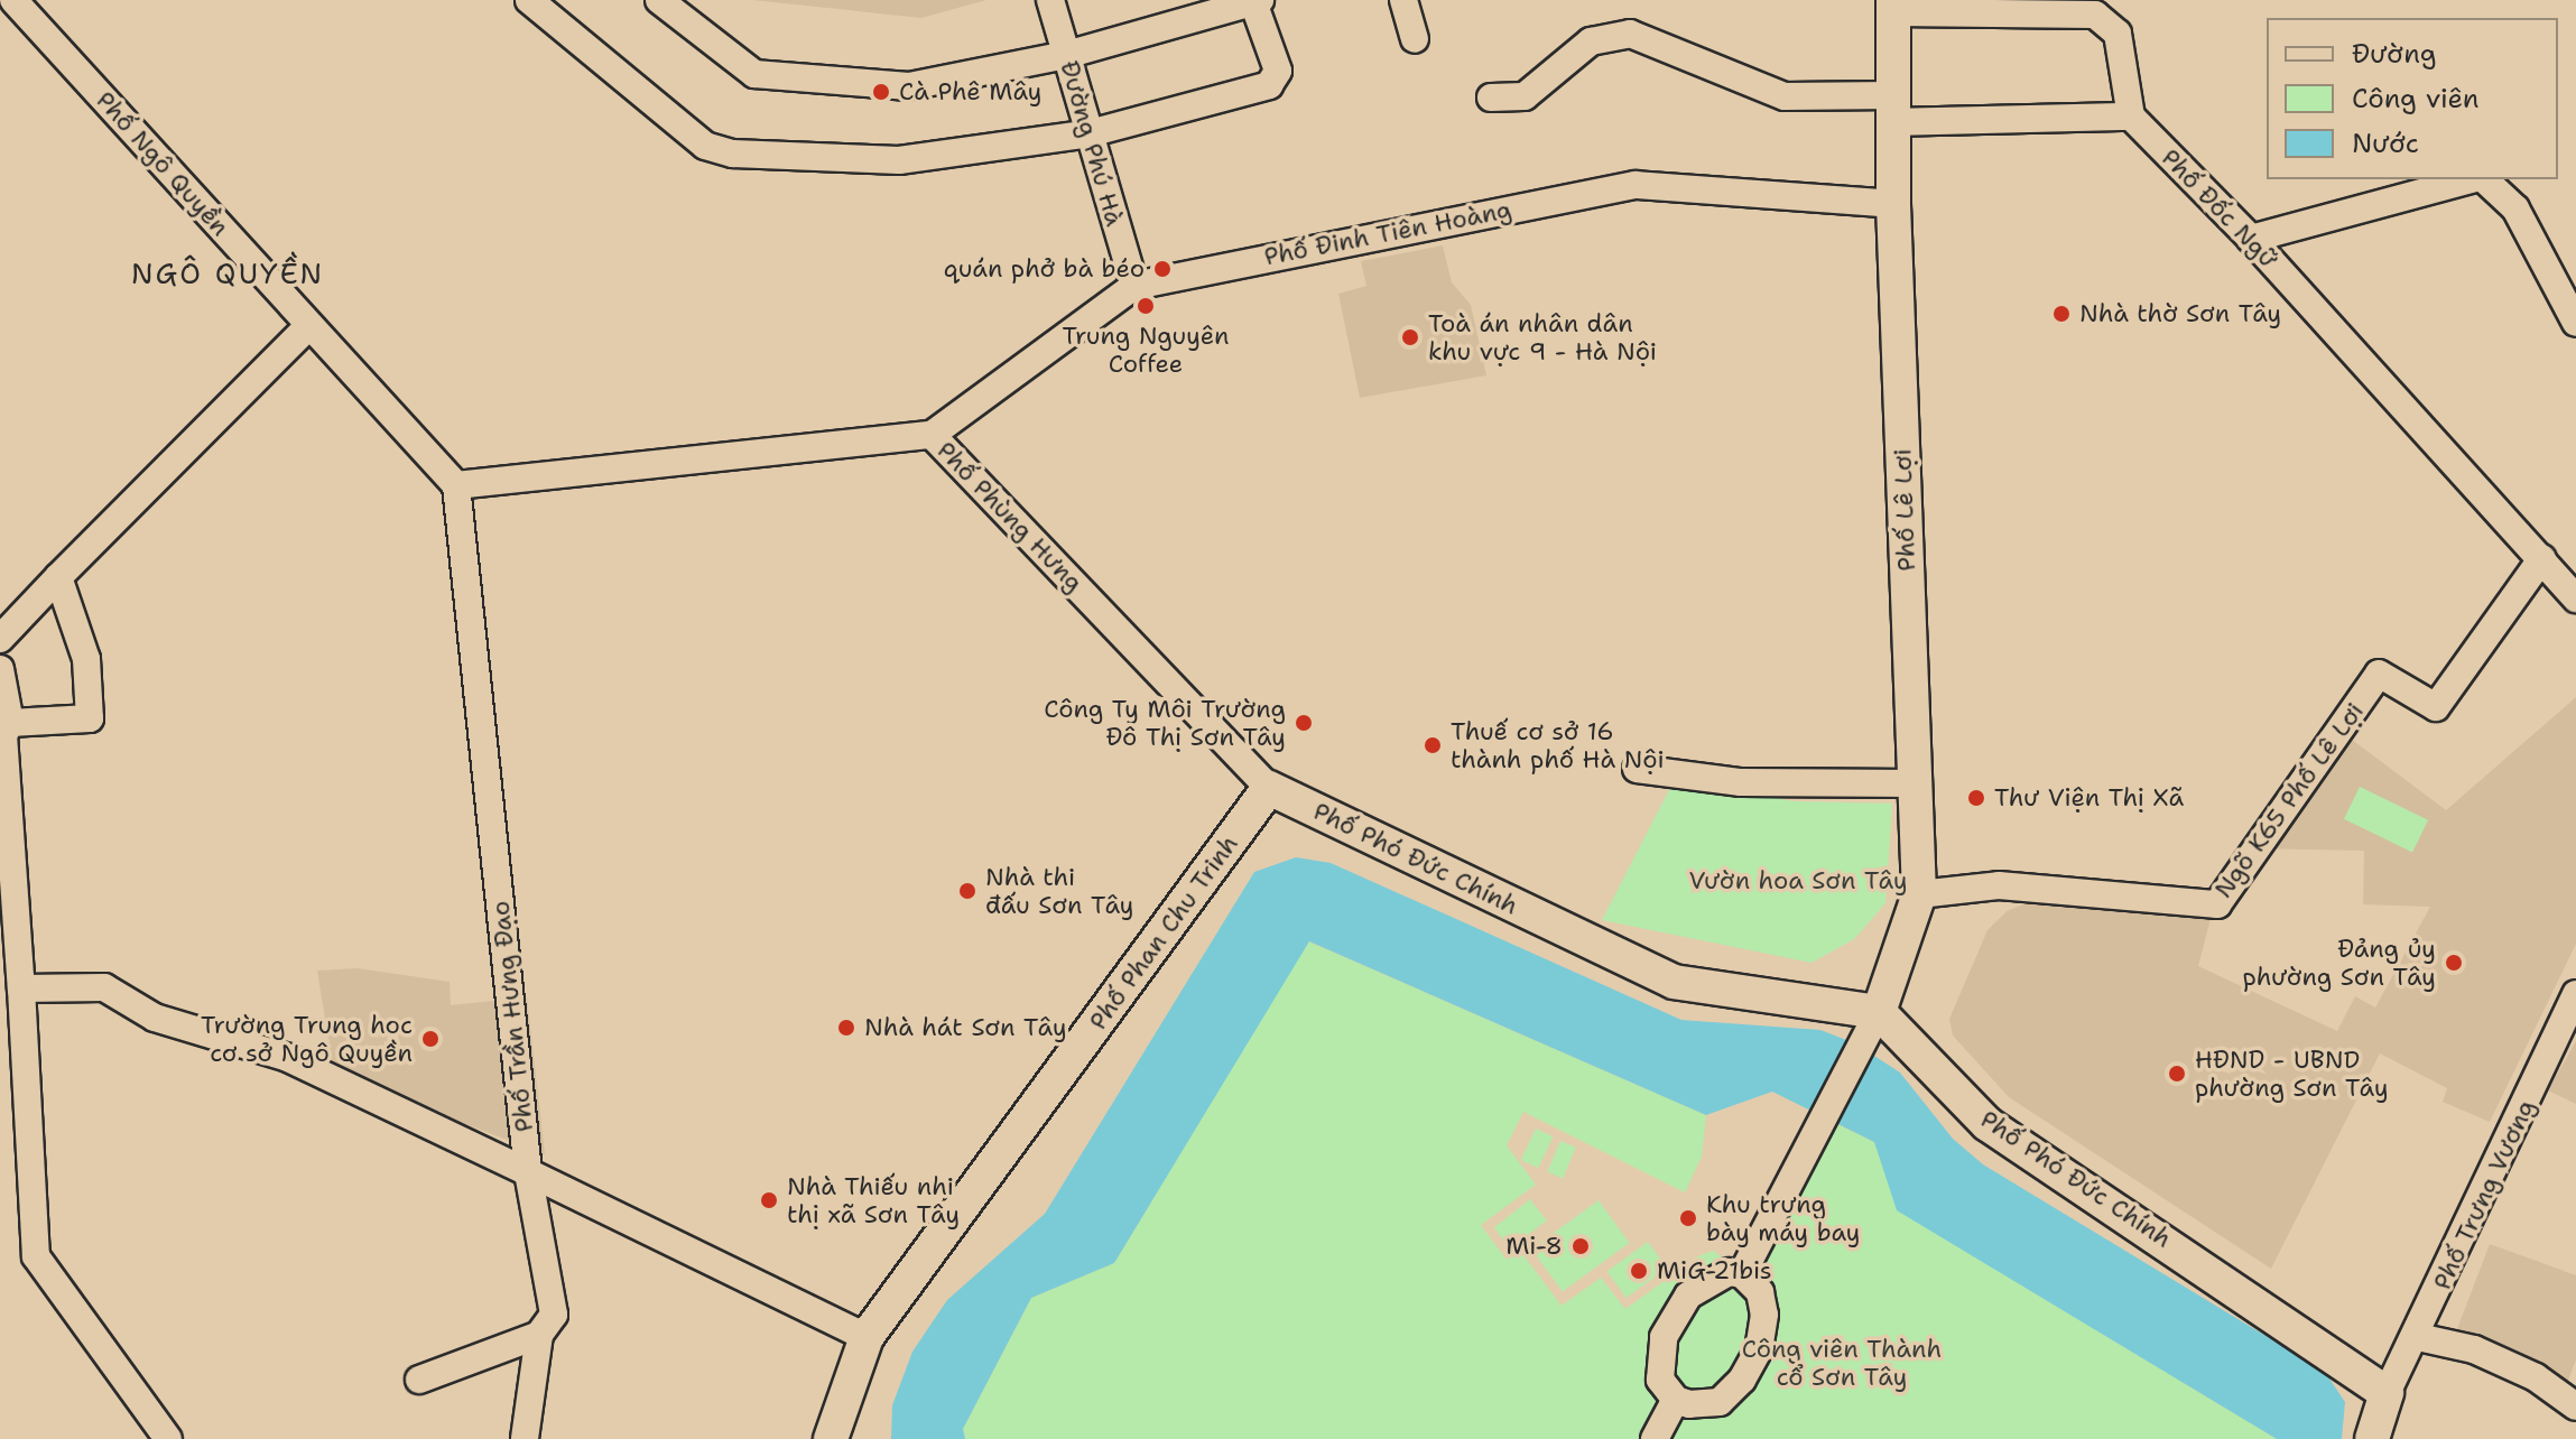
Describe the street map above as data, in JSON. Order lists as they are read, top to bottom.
{
  "streets": {
    "main road": ["Phố Lê Lợi", "Phố Phó Đức Chính", "Phố Phan Chu Trinh"],
    "street": [
      "Đường Phú Hà",
      "Phố Ngô Quyền",
      "Phố Đốc Ngữ",
      "Phố Đinh Tiên Hoàng",
      "Phố Phùng Hưng",
      "Ngõ K65 Phố Lê Lợi",
      "Phố Trần Hưng Đạo",
      "Phố Trưng Vương"
    ]
  },
  "crossings": [
    ["Đường Phú Hà", "Phố Đinh Tiên Hoàng"],
    ["Phố Ngô Quyền", "Phố Phùng Hưng"],
    ["Phố Ngô Quyền", "Phố Trần Hưng Đạo"],
    ["Phố Đốc Ngữ", "Ngõ K65 Phố Lê Lợi"],
    ["Phố Đinh Tiên Hoàng", "Phố Lê Lợi"],
    ["Phố Đinh Tiên Hoàng", "Phố Phùng Hưng"],
    ["Phố Lê Lợi", "Ngõ K65 Phố Lê Lợi"],
    ["Phố Lê Lợi", "Phố Phó Đức Chính"],
    ["Phố Phùng Hưng", "Phố Phó Đức Chính"],
    ["Phố Phùng Hưng", "Phố Phan Chu Trinh"],
    ["Phố Phùng Hưng", "Phố Trần Hưng Đạo"],
    ["Phố Phó Đức Chính", "Phố Phan Chu Trinh"],
    ["Phố Phó Đức Chính", "Phố Trưng Vương"]
  ],
  "districts": ["NGÔ QUYỀN"],
  "parks": ["Vườn hoa Sơn Tây", "Công viên Thành cổ Sơn Tây"],
  "places": [
    "Cà Phê Mây",
    "quán phở bà béo",
    "Trung Nguyên Coffee",
    "Nhà thờ Sơn Tây",
    "Toà án nhân dân khu vực 9 - Hà Nội",
    "Công Ty Môi Trường Đô Thị Sơn Tây",
    "Thuế cơ sở 16 thành phố Hà Nội",
    "Thư Viện Thị Xã",
    "Nhà thi đấu Sơn Tây",
    "Đảng ủy phường Sơn Tây",
    "Nhà hát Sơn Tây",
    "Trường Trung học cơ sở Ngô Quyền",
    "HĐND - UBND phường Sơn Tây",
    "Nhà Thiếu nhi thị xã Sơn Tây",
    "Khu trưng bày máy bay",
    "Mi-8",
    "MiG-21bis"
  ],
  "legend": ["Đường", "Công viên", "Nước"]
}
